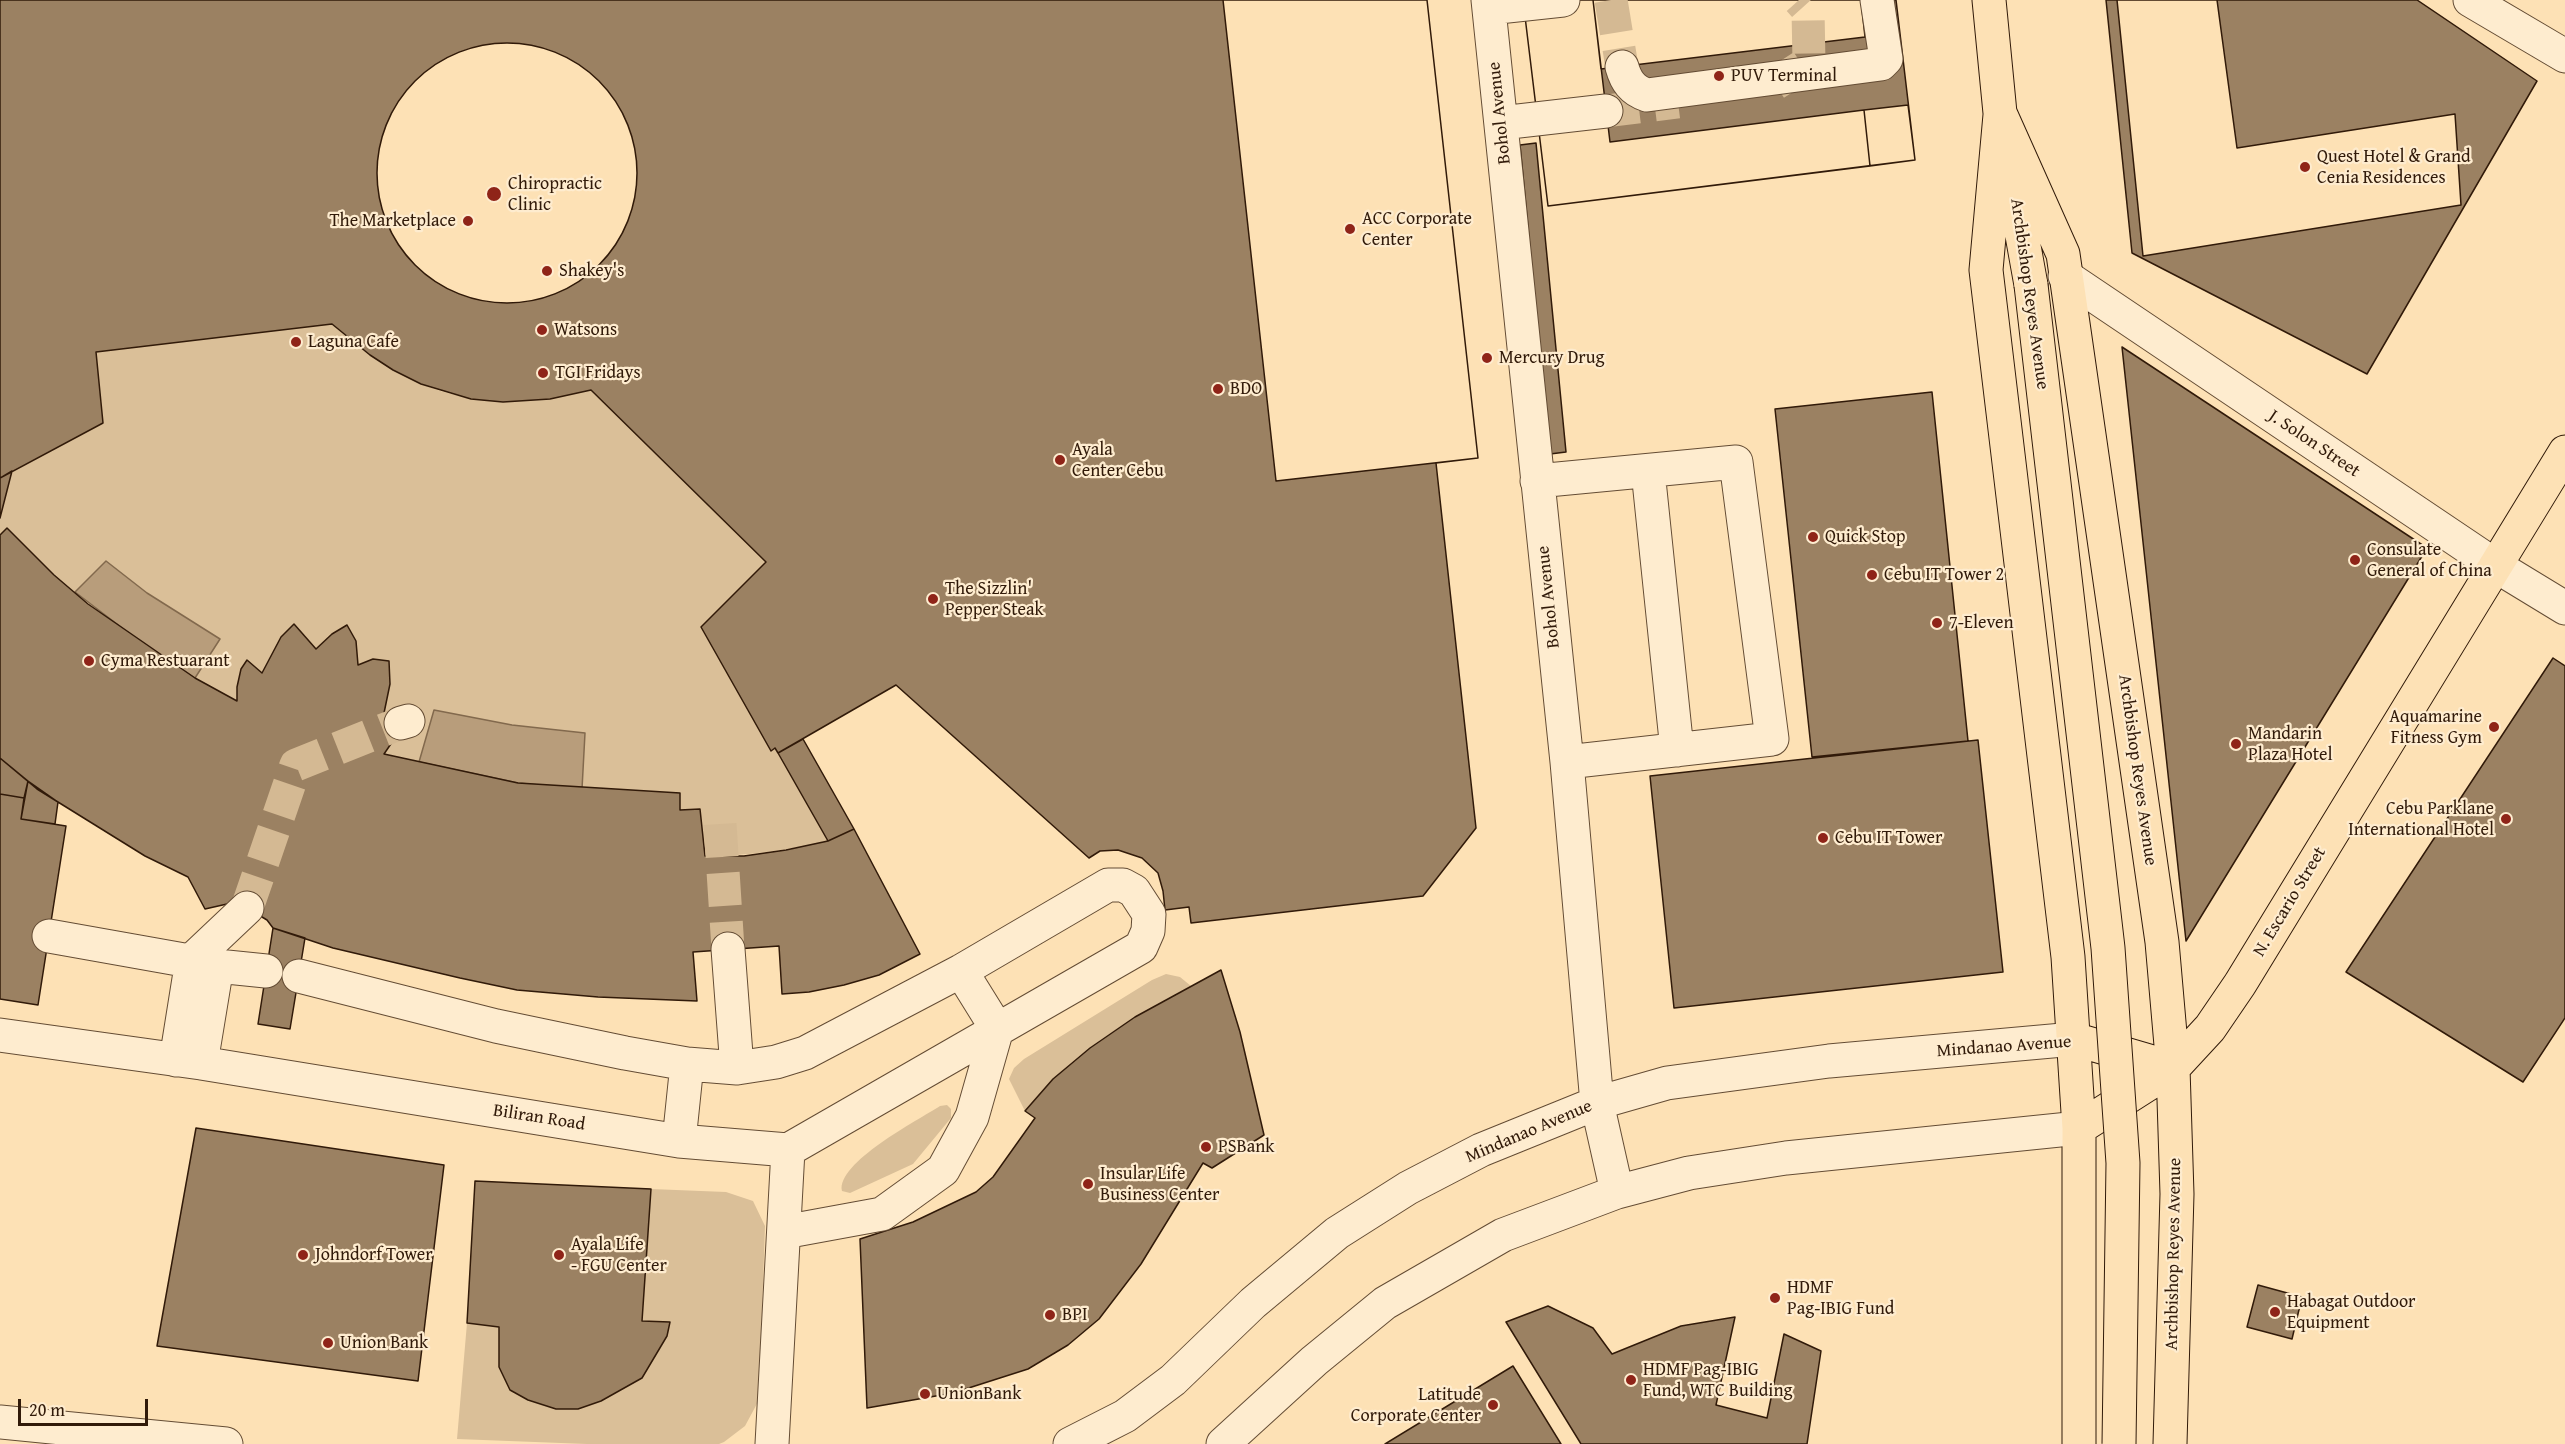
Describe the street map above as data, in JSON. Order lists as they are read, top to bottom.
{
  "streets": {
    "main road": ["Archbishop Reyes Avenue", "N. Escario Street", "Mindanao Avenue"],
    "street": ["Bohol Avenue", "J. Solon Street", "Biliran Road"]
  },
  "crossings": [
    ["Bohol Avenue", "Mindanao Avenue"],
    ["Archbishop Reyes Avenue", "J. Solon Street"],
    ["Archbishop Reyes Avenue", "N. Escario Street"],
    ["Archbishop Reyes Avenue", "Mindanao Avenue"],
    ["J. Solon Street", "N. Escario Street"],
    ["N. Escario Street", "Mindanao Avenue"]
  ],
  "places": [
    "PUV Terminal",
    "Quest Hotel & Grand Cenia Residences",
    "Chiropractic Clinic",
    "The Marketplace",
    "ACC Corporate Center",
    "Shakey's",
    "Watsons",
    "Laguna Cafe",
    "Mercury Drug",
    "TGI Fridays",
    "BDO",
    "Ayala Center Cebu",
    "Quick Stop",
    "Consulate General of China",
    "Cebu IT Tower 2",
    "The Sizzlin' Pepper Steak",
    "7-Eleven",
    "Cyma Restuarant",
    "Aquamarine Fitness Gym",
    "Mandarin Plaza Hotel",
    "Cebu Parklane International Hotel",
    "Cebu IT Tower",
    "PSBank",
    "Insular Life Business Center",
    "Johndorf Tower",
    "Ayala Life - FGU Center",
    "HDMF Pag-IBIG Fund",
    "Habagat Outdoor Equipment",
    "BPI",
    "Union Bank",
    "HDMF Pag-IBIG Fund, WTC Building",
    "UnionBank",
    "Latitude Corporate Center"
  ],
  "scale_bar": "20 m"
}
